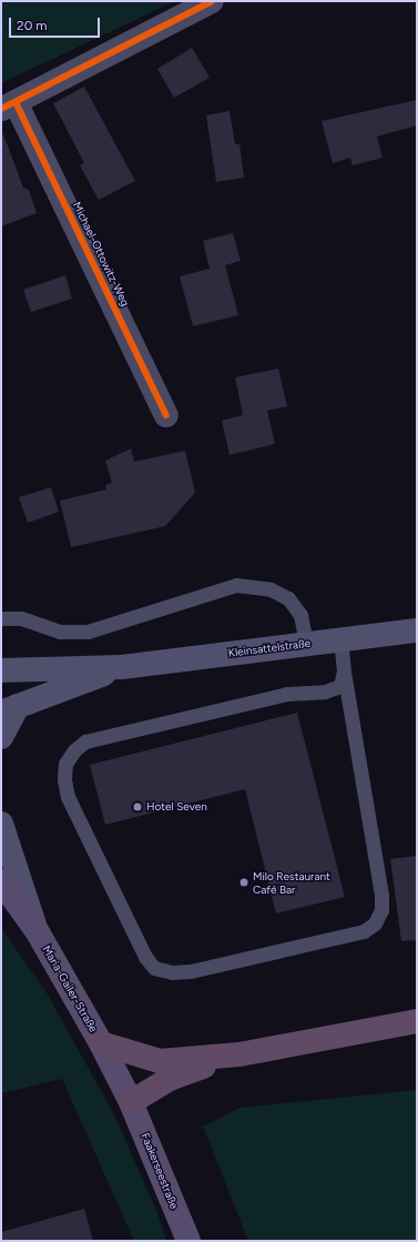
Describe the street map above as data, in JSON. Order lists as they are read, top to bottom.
{
  "streets": {
    "main road": ["Kleinsattelstraße", "Maria-Gailer-Straße", "Faakerseestraße"],
    "street": ["Michael-Ottowitz-Weg"]
  },
  "crossings": [
    ["Maria-Gailer-Straße", "Faakerseestraße"]
  ],
  "places": ["Hotel Seven", "Milo Restaurant Café Bar"],
  "scale_bar": "20 m"
}
